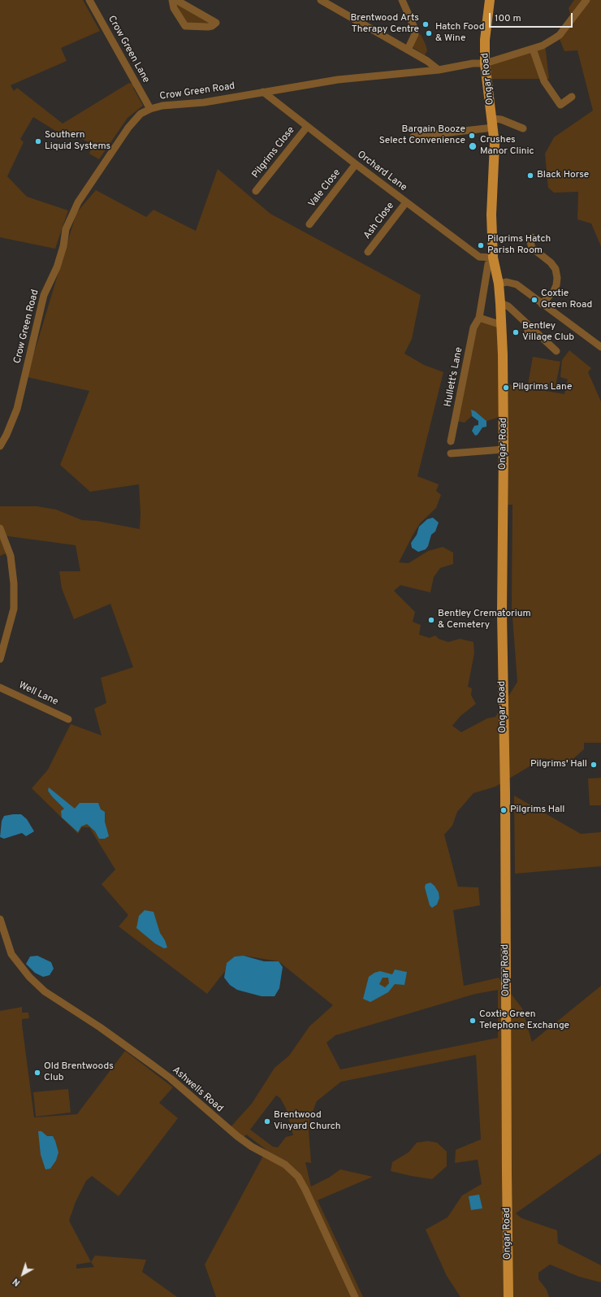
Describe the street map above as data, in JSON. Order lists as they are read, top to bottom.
{
  "streets": {
    "main road": ["Ongar Road"],
    "street": [
      "Crow Green Lane",
      "Crow Green Road",
      "Pilgrims Close",
      "Orchard Lane",
      "Vale Close",
      "Ash Close",
      "Hullett's Lane",
      "Well Lane",
      "Ashwells Road"
    ]
  },
  "crossings": [
    ["Crow Green Lane", "Crow Green Road"],
    ["Ongar Road", "Crow Green Road"],
    ["Ongar Road", "Orchard Lane"],
    ["Ongar Road", "Hullett's Lane"],
    ["Crow Green Road", "Orchard Lane"],
    ["Pilgrims Close", "Orchard Lane"],
    ["Orchard Lane", "Vale Close"],
    ["Orchard Lane", "Ash Close"],
    ["Orchard Lane", "Hullett's Lane"]
  ],
  "places": [
    "Brentwood Arts Therapy Centre",
    "Hatch Food & Wine",
    "Bargain Booze Select Convenience",
    "Southern Liquid Systems",
    "Crushes Manor Clinic",
    "Black Horse",
    "Pilgrims Hatch Parish Room",
    "Coxtie Green Road",
    "Bentley Village Club",
    "Pilgrims Lane",
    "Bentley Crematorium & Cemetery",
    "Pilgrims' Hall",
    "Pilgrims Hall",
    "Coxtie Green Telephone Exchange",
    "Old Brentwoods Club",
    "Brentwood Vinyard Church"
  ],
  "scale_bar": "100 m",
  "north": "bottom left"
}
